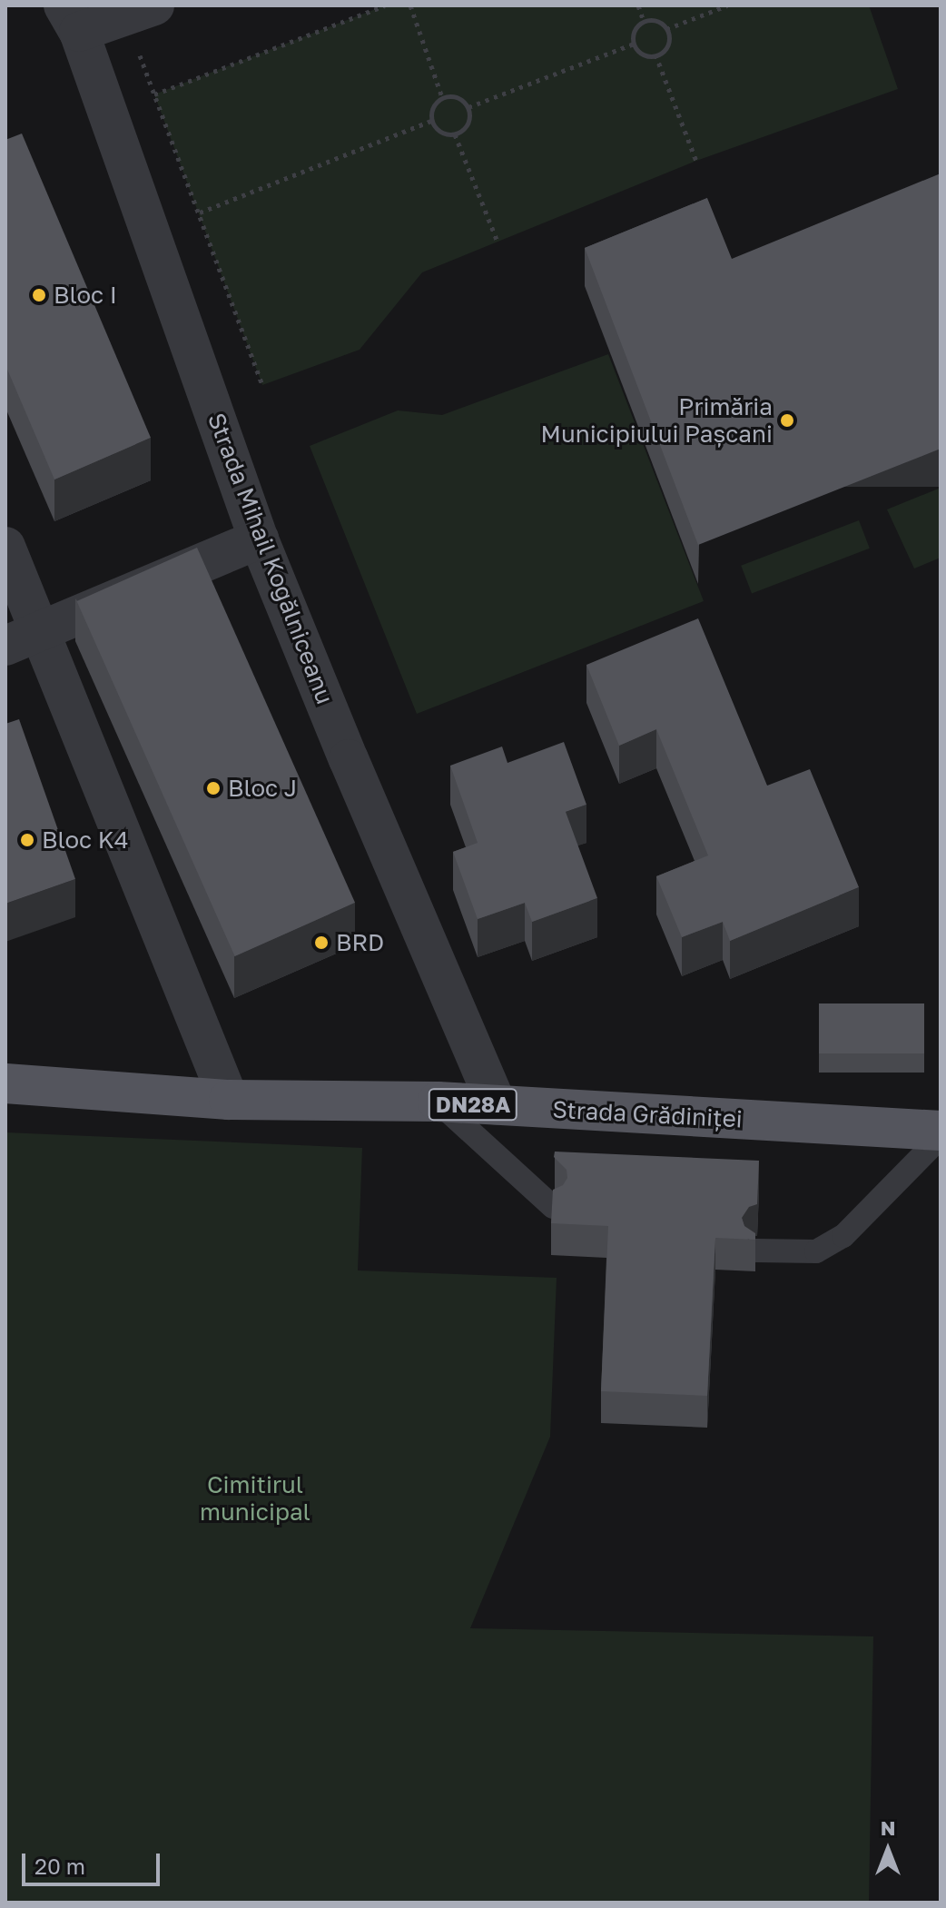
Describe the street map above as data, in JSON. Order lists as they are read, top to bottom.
{
  "streets": {
    "main road": ["DN28A", "Strada Grădiniței"],
    "street": ["Strada Mihail Kogălniceanu"]
  },
  "crossings": [
    ["Strada Mihail Kogălniceanu", "Strada Grădiniței"]
  ],
  "parks": ["Cimitirul municipal"],
  "places": [
    "Bloc I",
    "Primăria Municipiului Pașcani",
    "Bloc J",
    "Bloc K4",
    "BRD"
  ],
  "scale_bar": "20 m",
  "north": "top"
}
